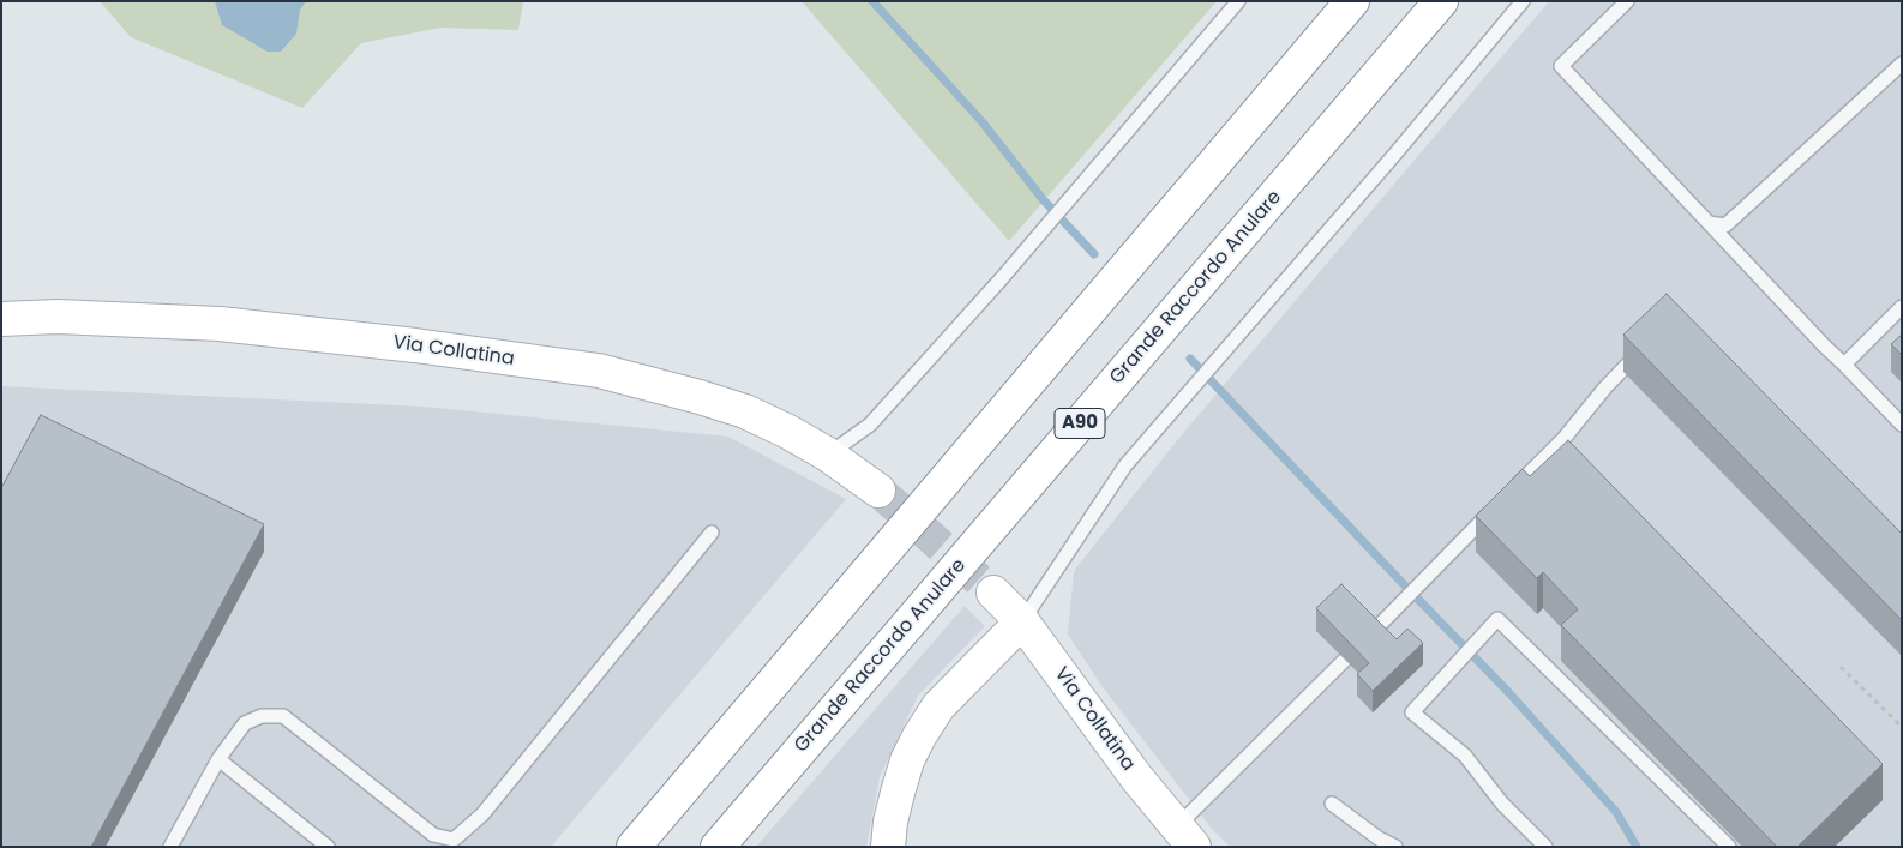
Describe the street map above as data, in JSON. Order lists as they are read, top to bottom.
{
  "streets": {
    "main road": ["Grande Raccordo Anulare", "Via Collatina", "A90"]
  }
}
